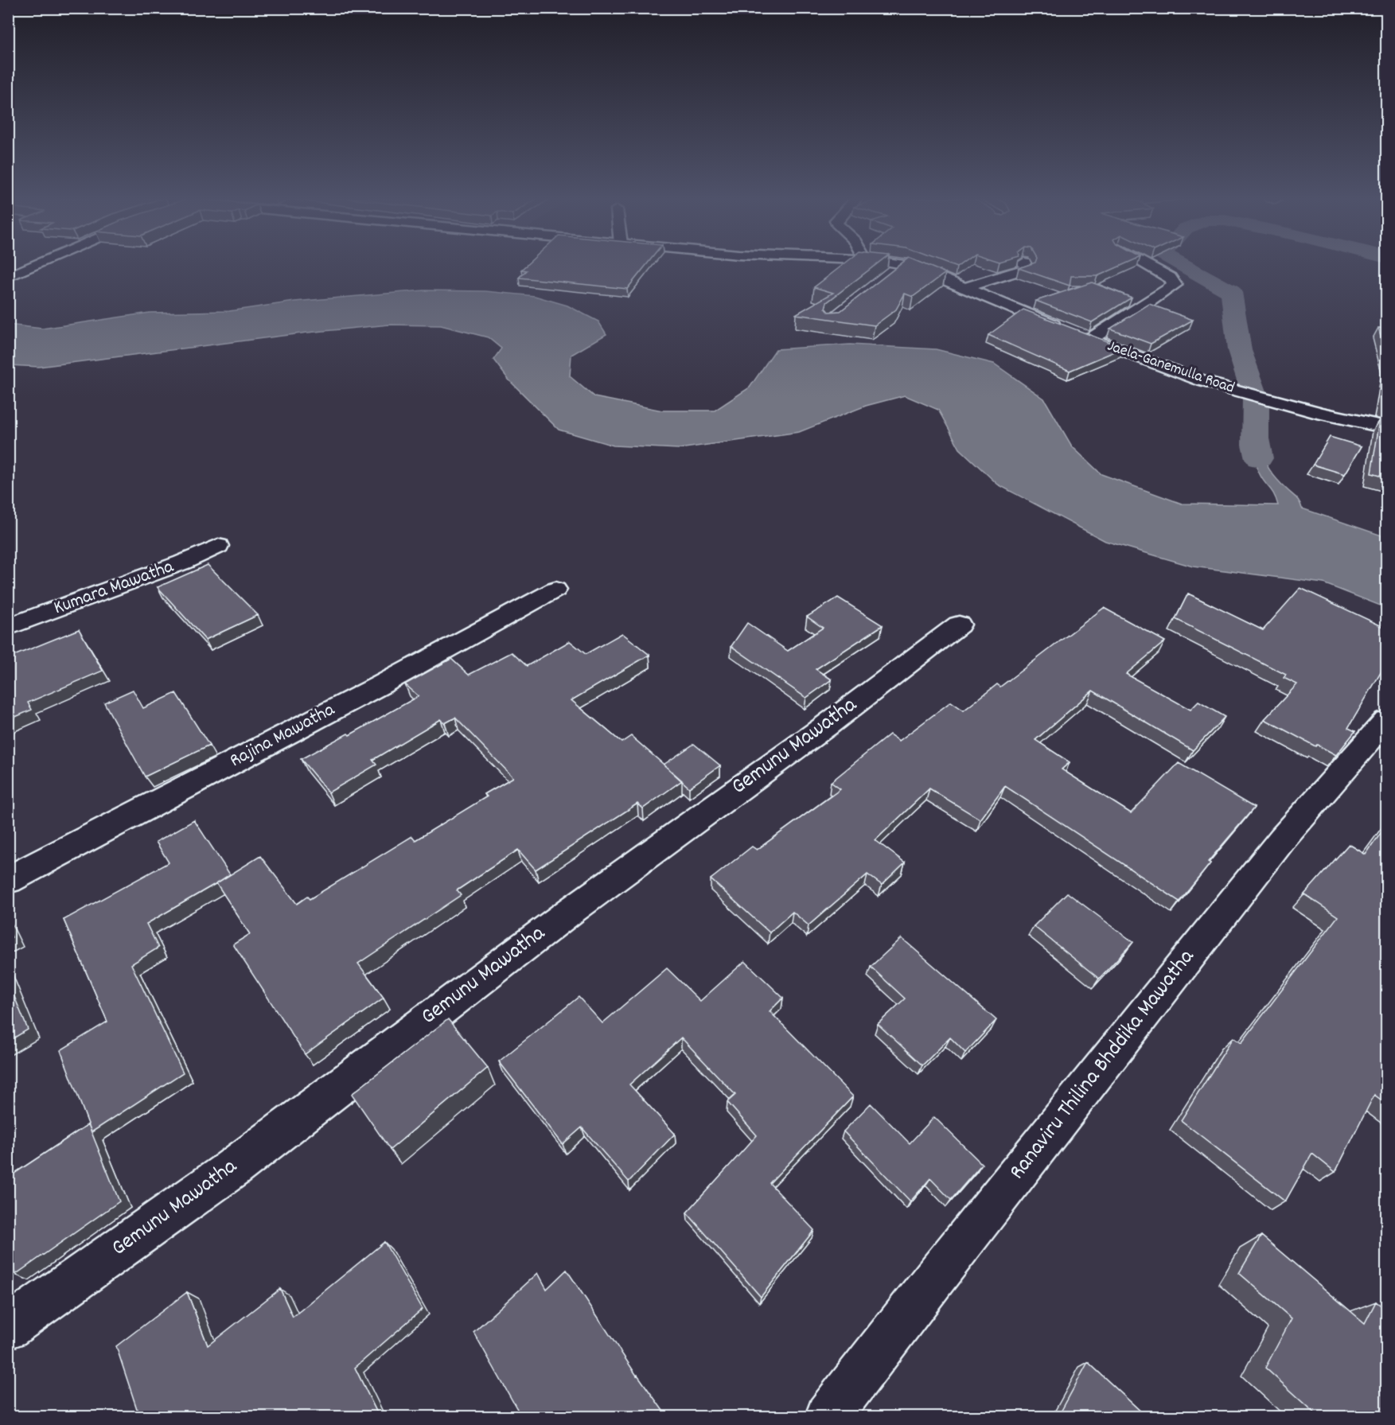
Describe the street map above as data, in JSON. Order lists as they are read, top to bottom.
{
  "streets": {
    "street": [
      "Jaela-Ganemulla Road",
      "Kumara Mawatha",
      "Rajina Mawatha",
      "Gemunu Mawatha",
      "Ranaviru Thilina Bhddika Mawatha"
    ]
  }
}
